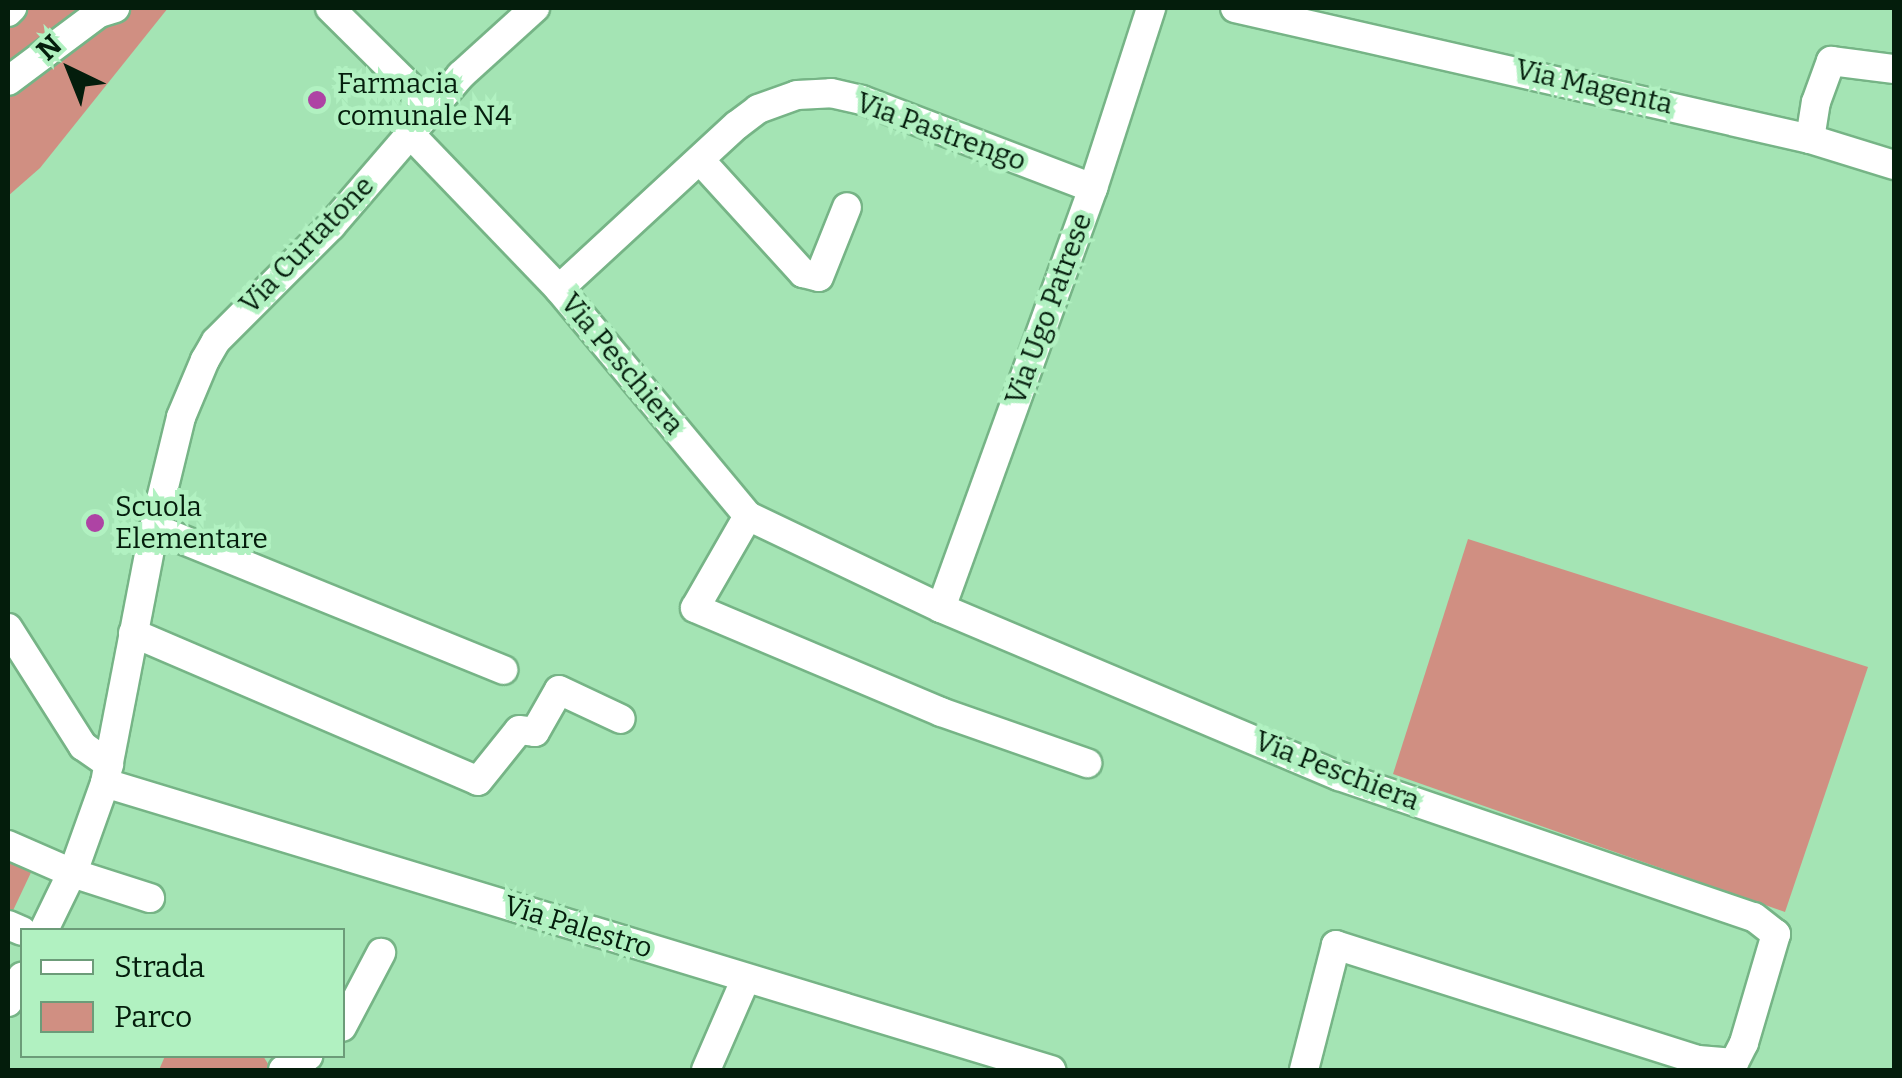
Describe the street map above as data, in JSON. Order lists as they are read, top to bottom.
{
  "streets": {
    "street": [
      "Via Magenta",
      "Via Pastrengo",
      "Via Curtatone",
      "Via Ugo Patrese",
      "Via Peschiera",
      "Via Palestro"
    ]
  },
  "crossings": [
    ["Via Pastrengo", "Via Ugo Patrese"],
    ["Via Pastrengo", "Via Peschiera"],
    ["Via Curtatone", "Via Peschiera"],
    ["Via Curtatone", "Via Palestro"],
    ["Via Ugo Patrese", "Via Peschiera"]
  ],
  "places": ["Farmacia comunale N4", "Scuola Elementare"],
  "legend": ["Strada", "Parco"],
  "north": "top left"
}
